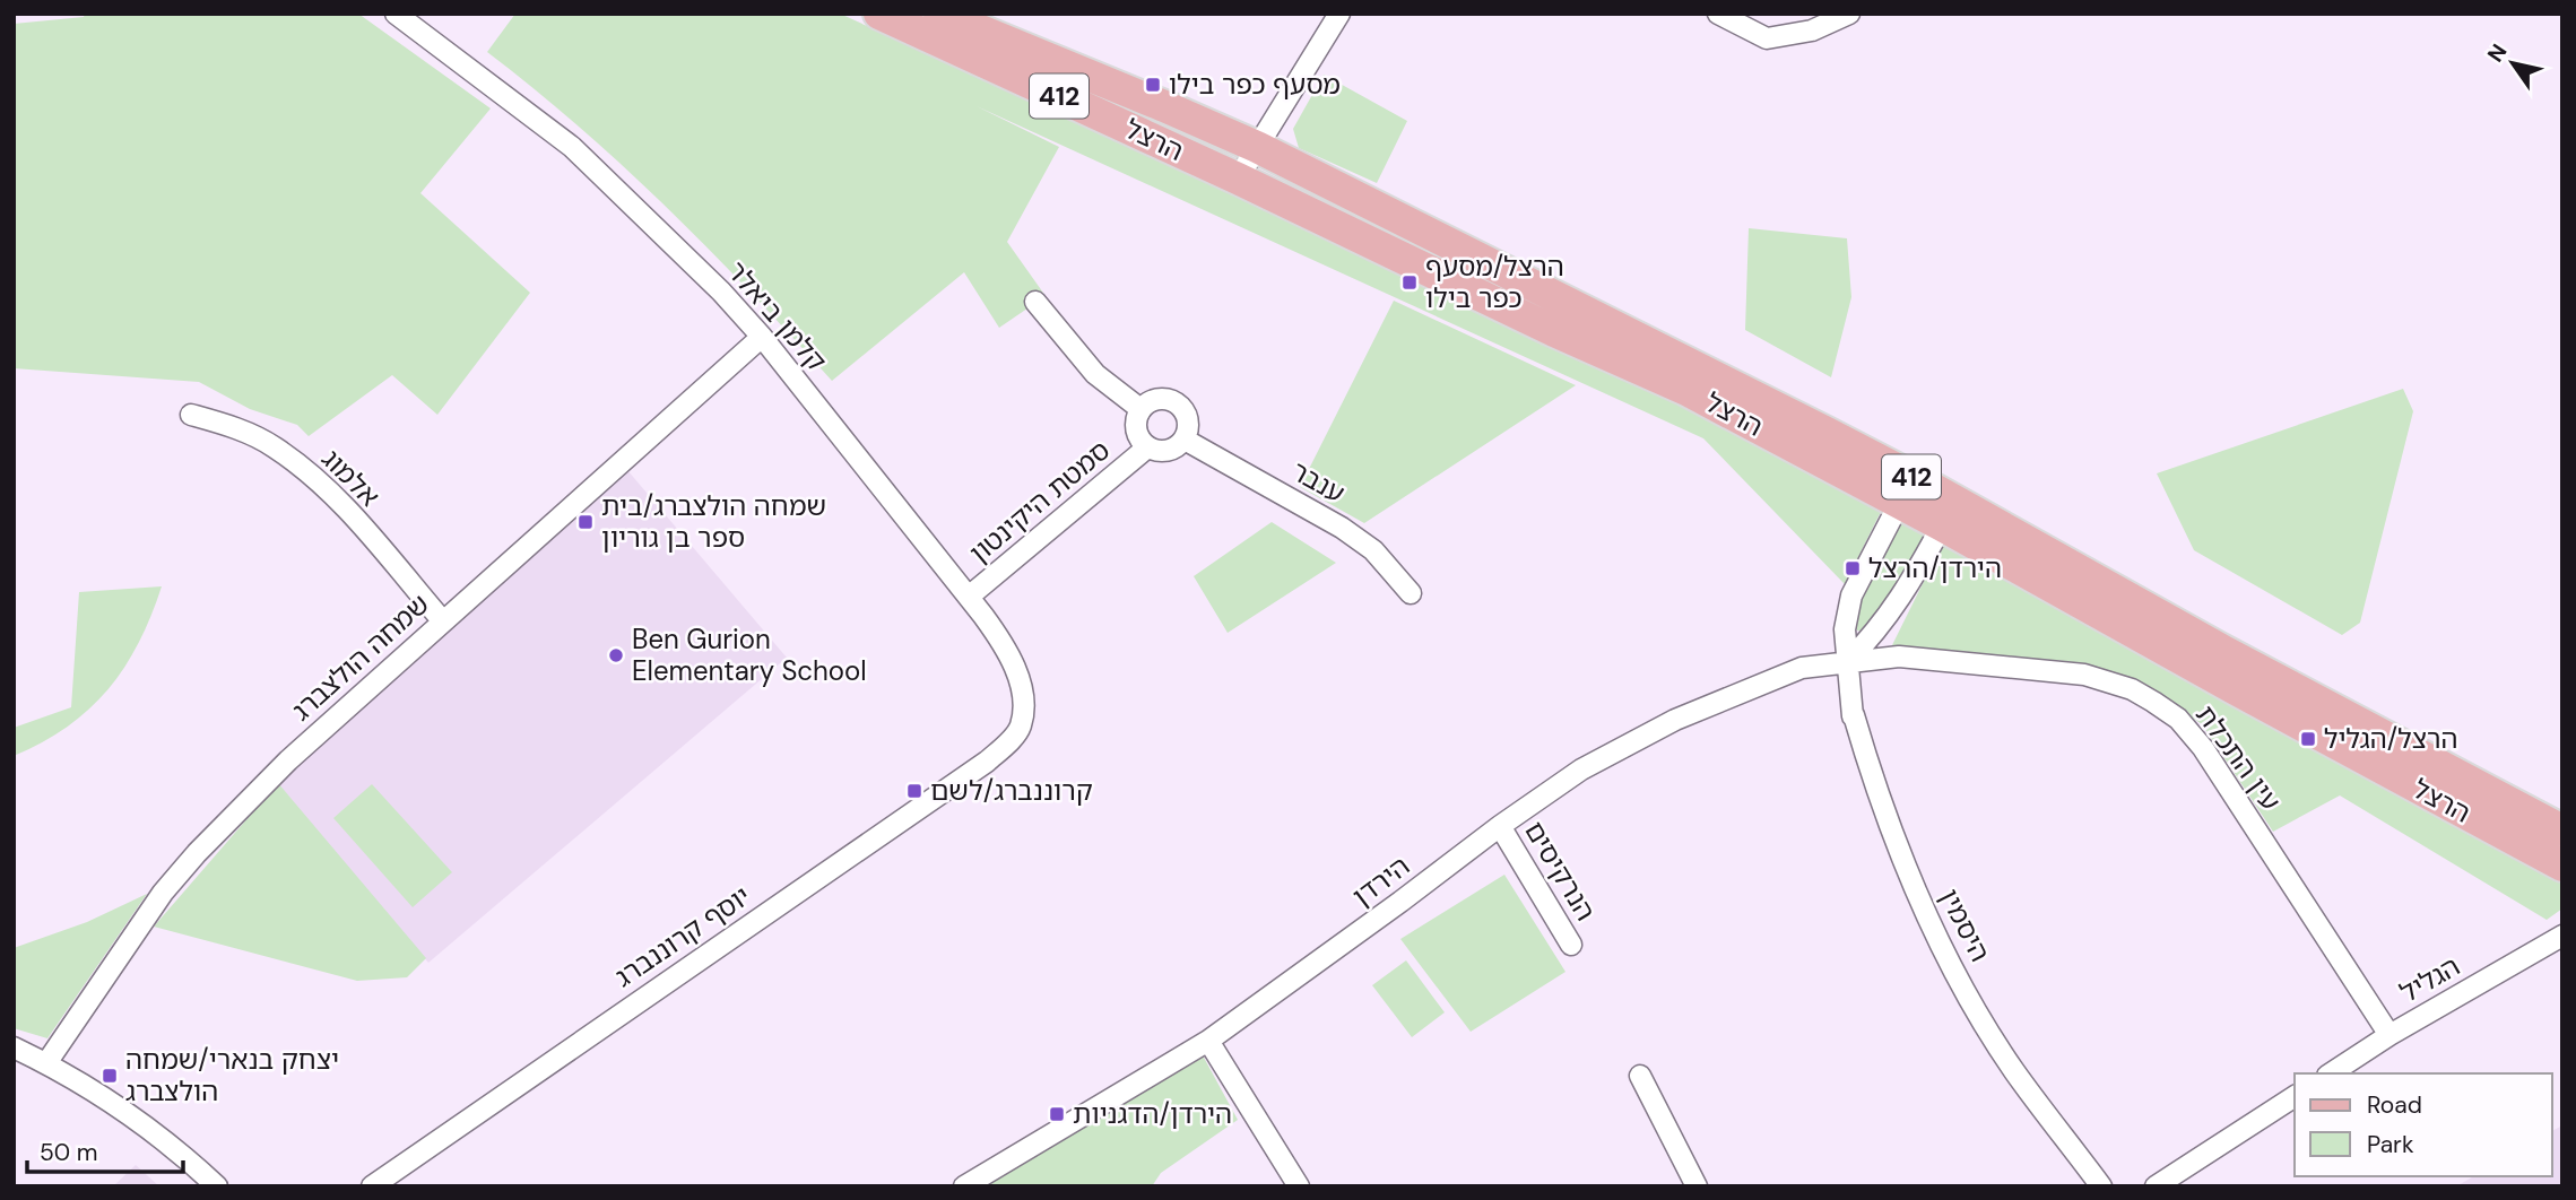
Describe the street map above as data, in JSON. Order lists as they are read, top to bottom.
{
  "streets": {
    "main road": ["412", "הרצל"],
    "street": [
      "קלמן ביאלר",
      "אלמוג",
      "ענבר",
      "סמטת היקינטון",
      "שמחה הולצברג",
      "עין התכלת",
      "הנרקיסים",
      "הירדן",
      "היסמין",
      "יוסף קרוננברג",
      "הגליל"
    ]
  },
  "crossings": [
    ["הרצל", "היסמין"],
    ["קלמן ביאלר", "סמטת היקינטון"],
    ["קלמן ביאלר", "שמחה הולצברג"],
    ["קלמן ביאלר", "יוסף קרוננברג"],
    ["אלמוג", "שמחה הולצברג"],
    ["ענבר", "סמטת היקינטון"],
    ["עין התכלת", "הירדן"],
    ["עין התכלת", "היסמין"],
    ["עין התכלת", "הגליל"],
    ["הנרקיסים", "הירדן"],
    ["הירדן", "היסמין"]
  ],
  "places": {
    "transit": [
      "מסעף כפר בילו",
      "הרצל/מסעף כפר בילו",
      "שמחה הולצברג/בית ספר בן גוריון",
      "הירדן/הרצל",
      "הרצל/הגליל",
      "קרוננברג/לשם",
      "יצחק בנארי/שמחה הולצברג",
      "הירדן/הדגניות"
    ],
    "other": ["Ben Gurion Elementary School"]
  },
  "legend": ["Road", "Park"],
  "scale_bar": "50 m",
  "north": "top left"
}
